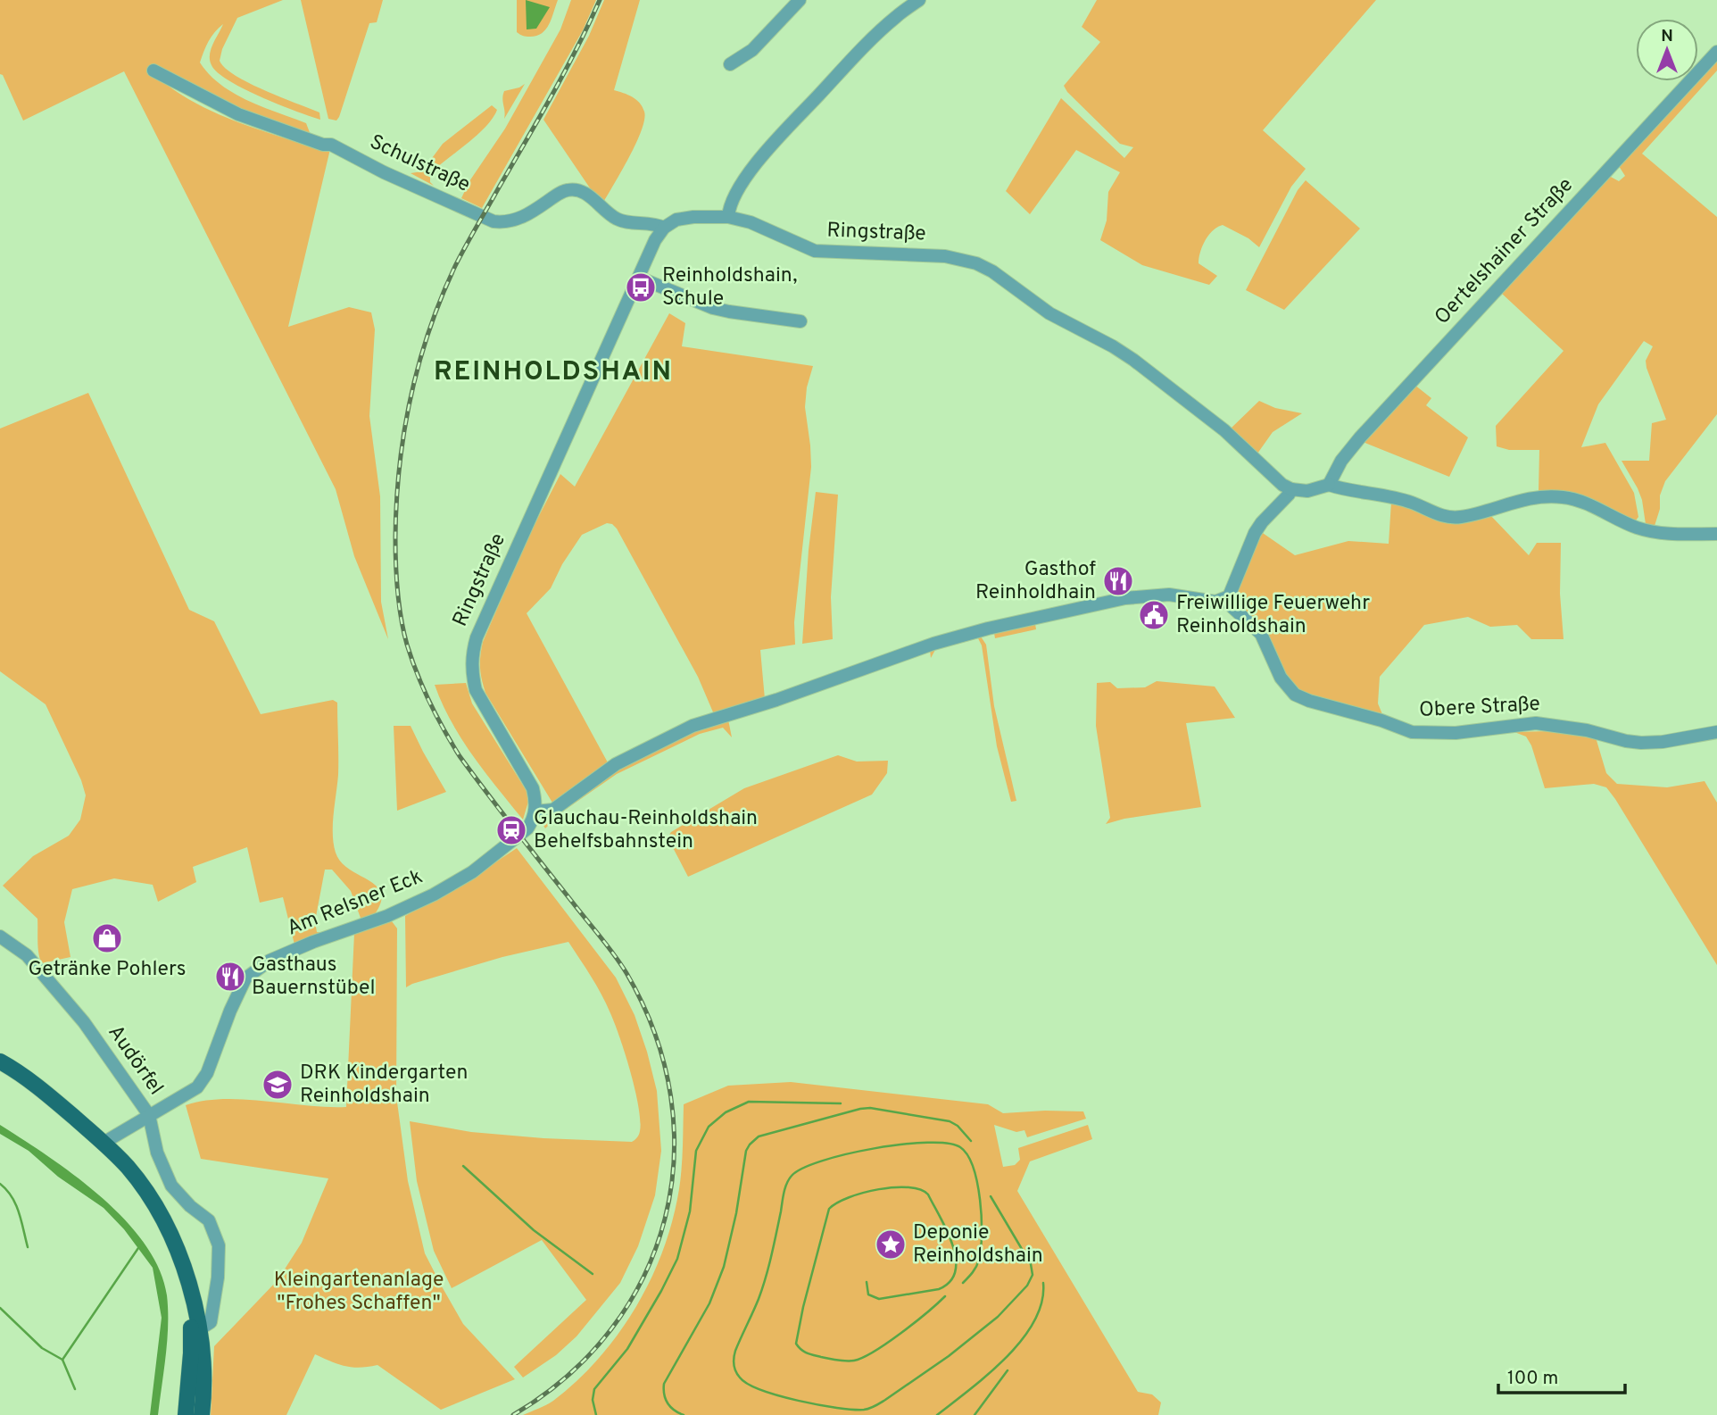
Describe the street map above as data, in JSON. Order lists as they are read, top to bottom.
{
  "streets": {
    "street": [
      "Schulstraße",
      "Ringstraße",
      "Oertelshainer Straße",
      "Obere Straße",
      "Am Relsner Eck",
      "Audörfel"
    ]
  },
  "crossings": [
    ["Schulstraße", "Ringstraße"],
    ["Ringstraße", "Am Relsner Eck"],
    ["Am Relsner Eck", "Audörfel"]
  ],
  "districts": ["REINHOLDSHAIN"],
  "parks": ["Kleingartenanlage \"Frohes Schaffen\""],
  "places": {
    "bus stop": ["Reinholdshain, Schule"],
    "restaurant": ["Gasthof Reinholdhain", "Gasthaus Bauernstübel"],
    "public building": ["Freiwillige Feuerwehr Reinholdshain"],
    "station": ["Glauchau-Reinholdshain Behelfsbahnstein"],
    "shop": ["Getränke Pohlers"],
    "school or university": ["DRK Kindergarten Reinholdshain"],
    "place": ["Deponie Reinholdshain"]
  },
  "scale_bar": "100 m",
  "north": "top"
}
